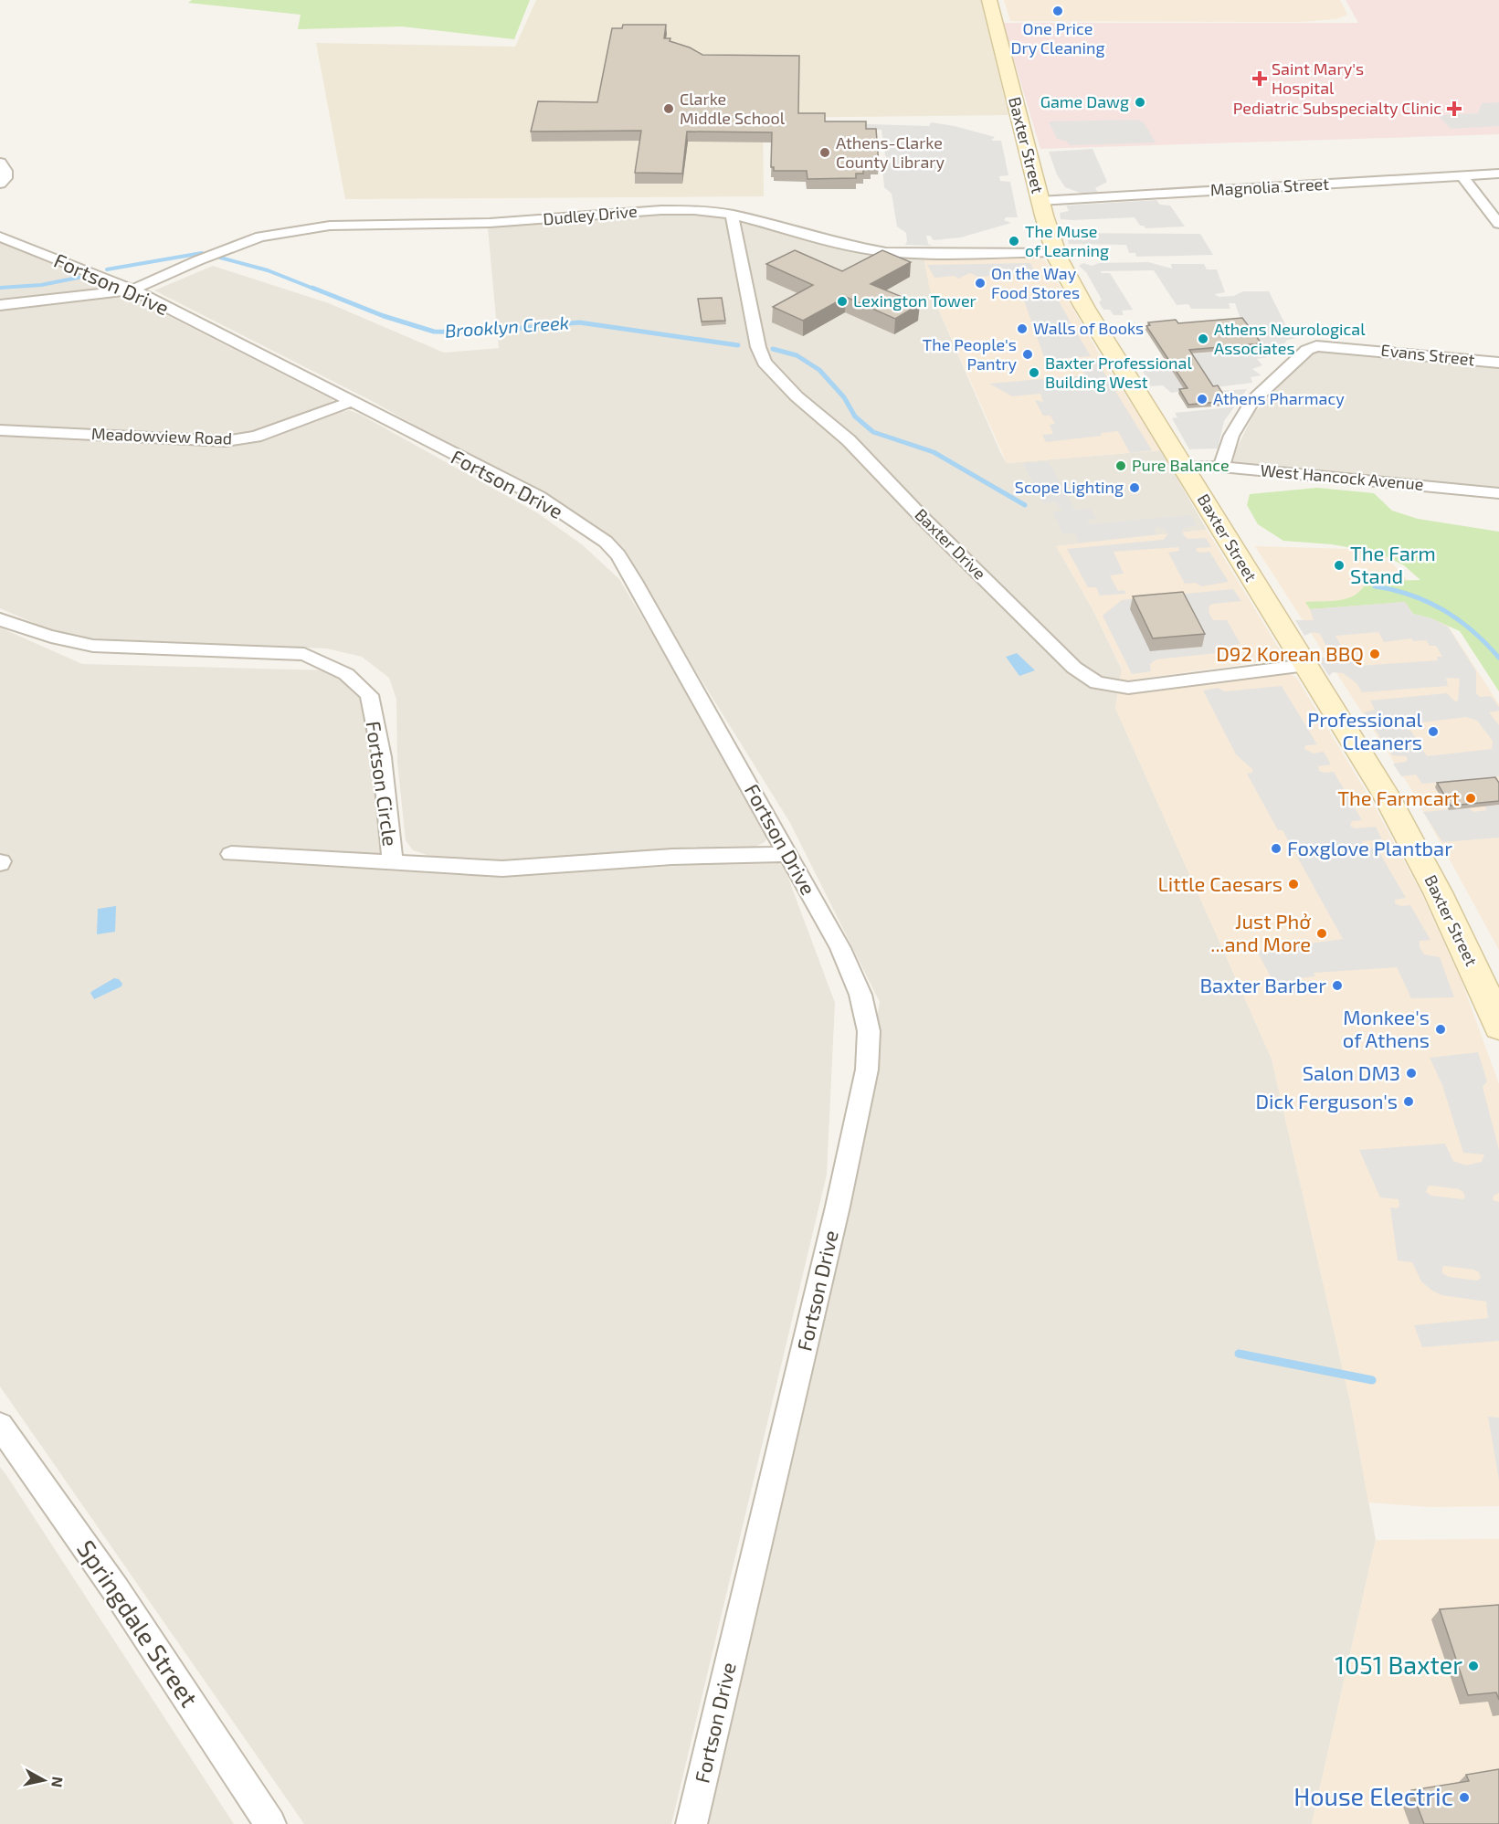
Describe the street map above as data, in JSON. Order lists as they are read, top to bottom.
{
  "streets": {
    "main road": ["Baxter Street"],
    "street": [
      "Magnolia Street",
      "Dudley Drive",
      "Fortson Drive",
      "Evans Street",
      "Meadowview Road",
      "West Hancock Avenue",
      "Baxter Drive",
      "Fortson Circle",
      "Springdale Street"
    ]
  },
  "crossings": [
    ["Baxter Street", "Magnolia Street"],
    ["Baxter Street", "Dudley Drive"],
    ["Baxter Street", "West Hancock Avenue"],
    ["Baxter Street", "Baxter Drive"],
    ["Dudley Drive", "Fortson Drive"],
    ["Dudley Drive", "Baxter Drive"],
    ["Fortson Drive", "Meadowview Road"],
    ["Fortson Drive", "Fortson Circle"],
    ["Evans Street", "West Hancock Avenue"]
  ],
  "water": ["Brooklyn Creek"],
  "places": {
    "other": [
      "One Price Dry Cleaning",
      "Game Dawg",
      "Clarke Middle School",
      "Athens-Clarke County Library",
      "The Muse of Learning",
      "On the Way Food Stores",
      "Lexington Tower",
      "Walls of Books",
      "Athens Neurological Associates",
      "The People's Pantry",
      "Baxter Professional Building West",
      "Athens Pharmacy",
      "Pure Balance",
      "Scope Lighting",
      "The Farm Stand",
      "D92 Korean BBQ",
      "Professional Cleaners",
      "The Farmcart",
      "Foxglove Plantbar",
      "Little Caesars",
      "Just Phở ...and More",
      "Baxter Barber",
      "Monkee's of Athens",
      "Salon DM3",
      "Dick Ferguson's",
      "1051 Baxter",
      "House Electric"
    ],
    "health": ["Saint Mary's Hospital", "Pediatric Subspecialty Clinic"]
  },
  "north": "right"
}
